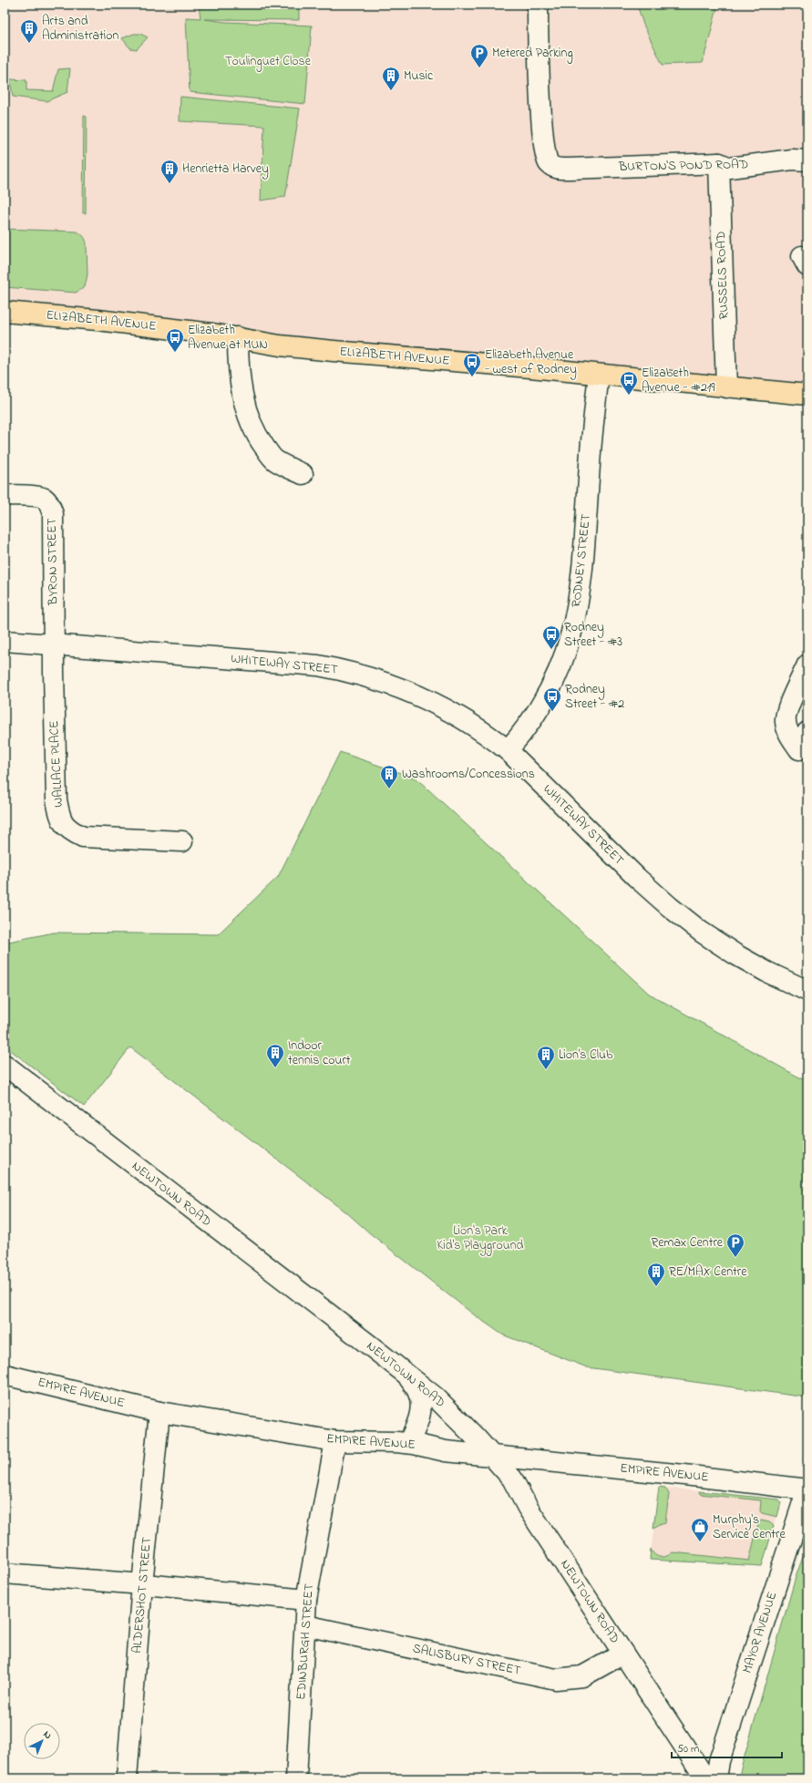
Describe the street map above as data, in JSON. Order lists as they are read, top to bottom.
{
  "streets": {
    "main road": ["ELIZABETH AVENUE"],
    "street": [
      "BURTON'S POND ROAD",
      "RUSSELS ROAD",
      "RODNEY STREET",
      "BYRON STREET",
      "WHITEWAY STREET",
      "WALLACE PLACE",
      "NEWTOWN ROAD",
      "EMPIRE AVENUE",
      "ALDERSHOT STREET",
      "MAYOR AVENUE",
      "EDINBURGH STREET",
      "SALISBURY STREET"
    ]
  },
  "crossings": [
    ["BURTON'S POND ROAD", "RUSSELS ROAD"],
    ["RUSSELS ROAD", "ELIZABETH AVENUE"],
    ["ELIZABETH AVENUE", "RODNEY STREET"],
    ["RODNEY STREET", "WHITEWAY STREET"],
    ["BYRON STREET", "WHITEWAY STREET"],
    ["BYRON STREET", "WALLACE PLACE"],
    ["WHITEWAY STREET", "WALLACE PLACE"],
    ["NEWTOWN ROAD", "EMPIRE AVENUE"],
    ["NEWTOWN ROAD", "SALISBURY STREET"],
    ["EMPIRE AVENUE", "ALDERSHOT STREET"],
    ["EMPIRE AVENUE", "MAYOR AVENUE"],
    ["EMPIRE AVENUE", "EDINBURGH STREET"],
    ["EDINBURGH STREET", "SALISBURY STREET"]
  ],
  "parks": ["Toulinguet Close", "Lion's Park Kid's Playground"],
  "places": {
    "building": [
      "Arts and Administration",
      "Music",
      "Henrietta Harvey",
      "Washrooms/Concessions",
      "Indoor tennis court",
      "Lion's Club",
      "RE/MAX Centre"
    ],
    "parking": ["Metered Parking", "Remax Centre"],
    "bus stop": [
      "Elizabeth Avenue at MUN",
      "Elizabeth Avenue - west of Rodney",
      "Elizabeth Avenue - #219",
      "Rodney Street - #3",
      "Rodney Street - #2"
    ],
    "shop": ["Murphy's Service Centre"]
  },
  "scale_bar": "50 m",
  "north": "top right"
}
